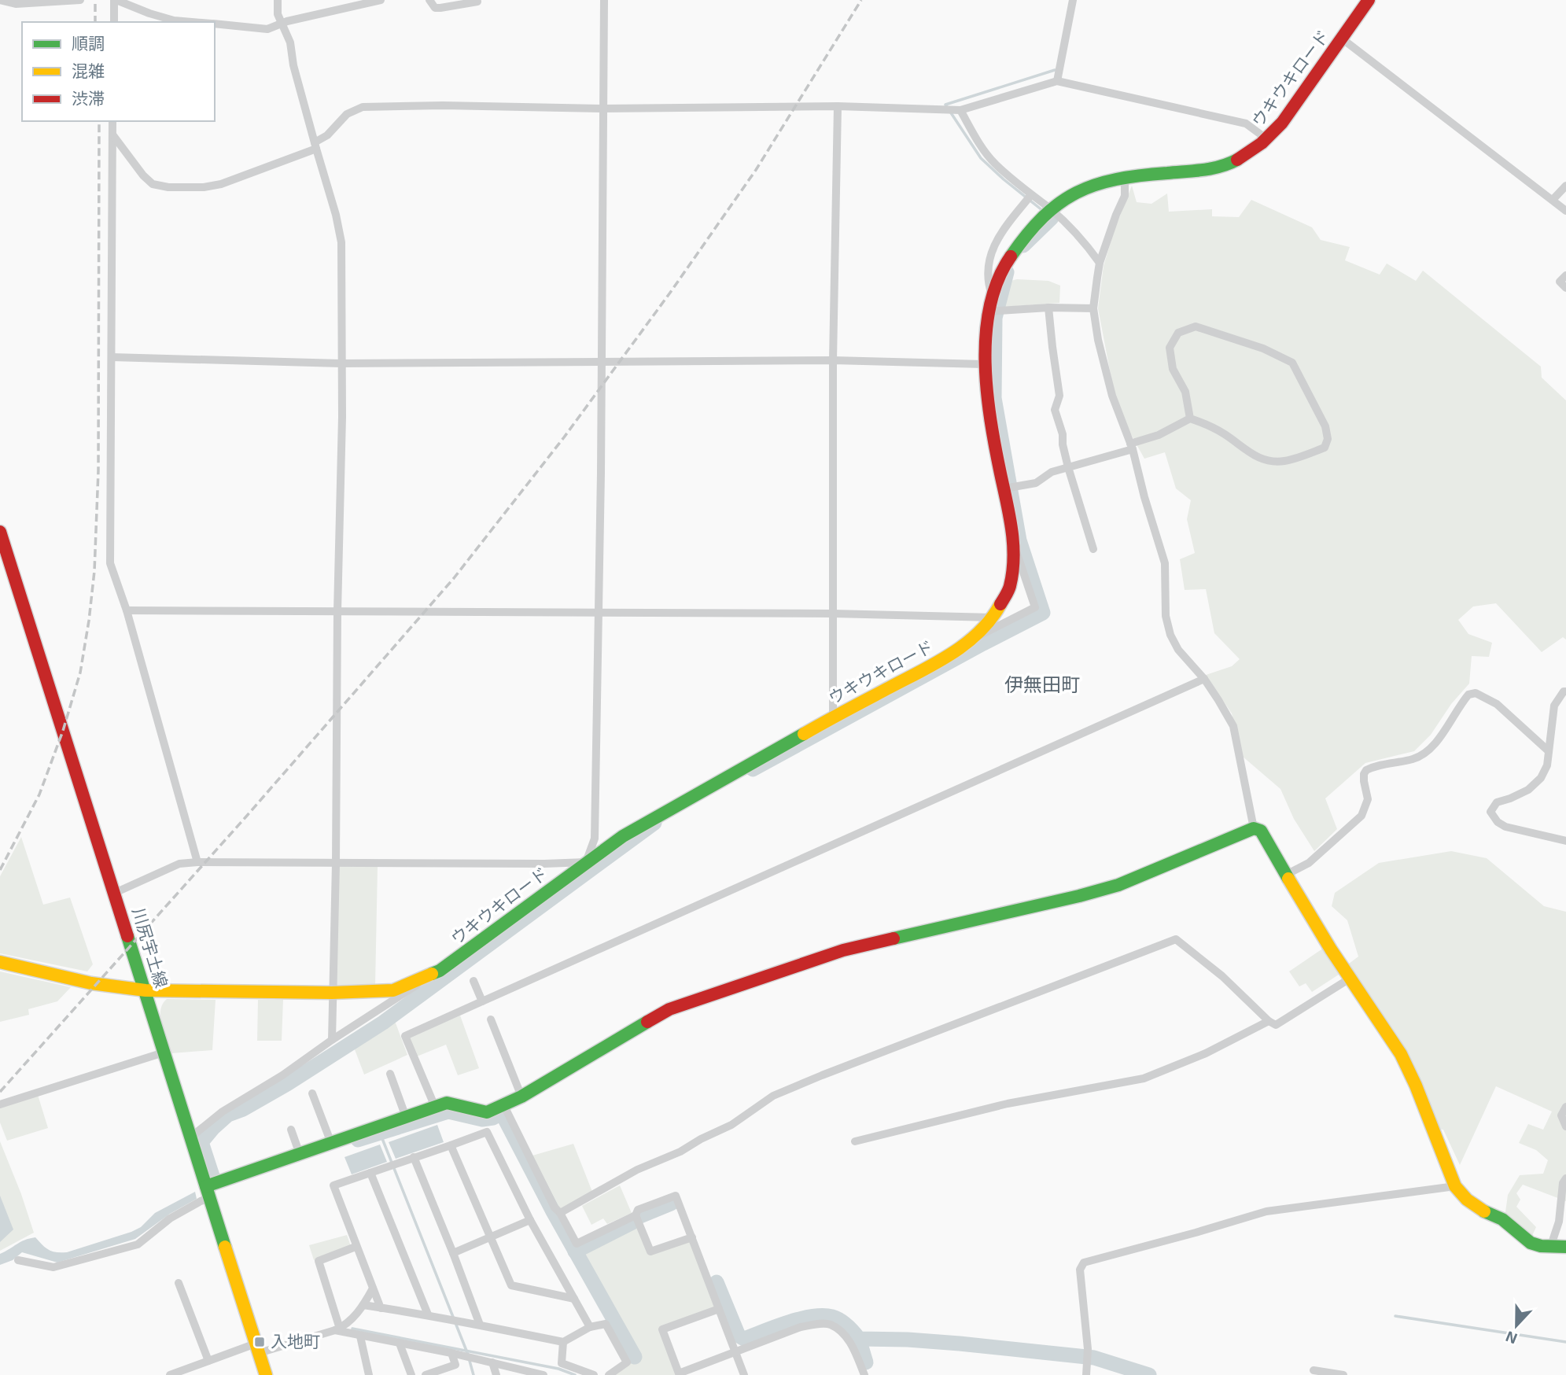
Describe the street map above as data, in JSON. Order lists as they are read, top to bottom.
{
  "streets": {
    "street": ["ウキウキロード", "川尻宇土線"]
  },
  "crossings": [
    ["ウキウキロード", "川尻宇土線"]
  ],
  "districts": ["伊無田町"],
  "places": {
    "transit": ["入地町"]
  },
  "legend": ["順調", "混雑", "渋滞"],
  "north": "bottom"
}
